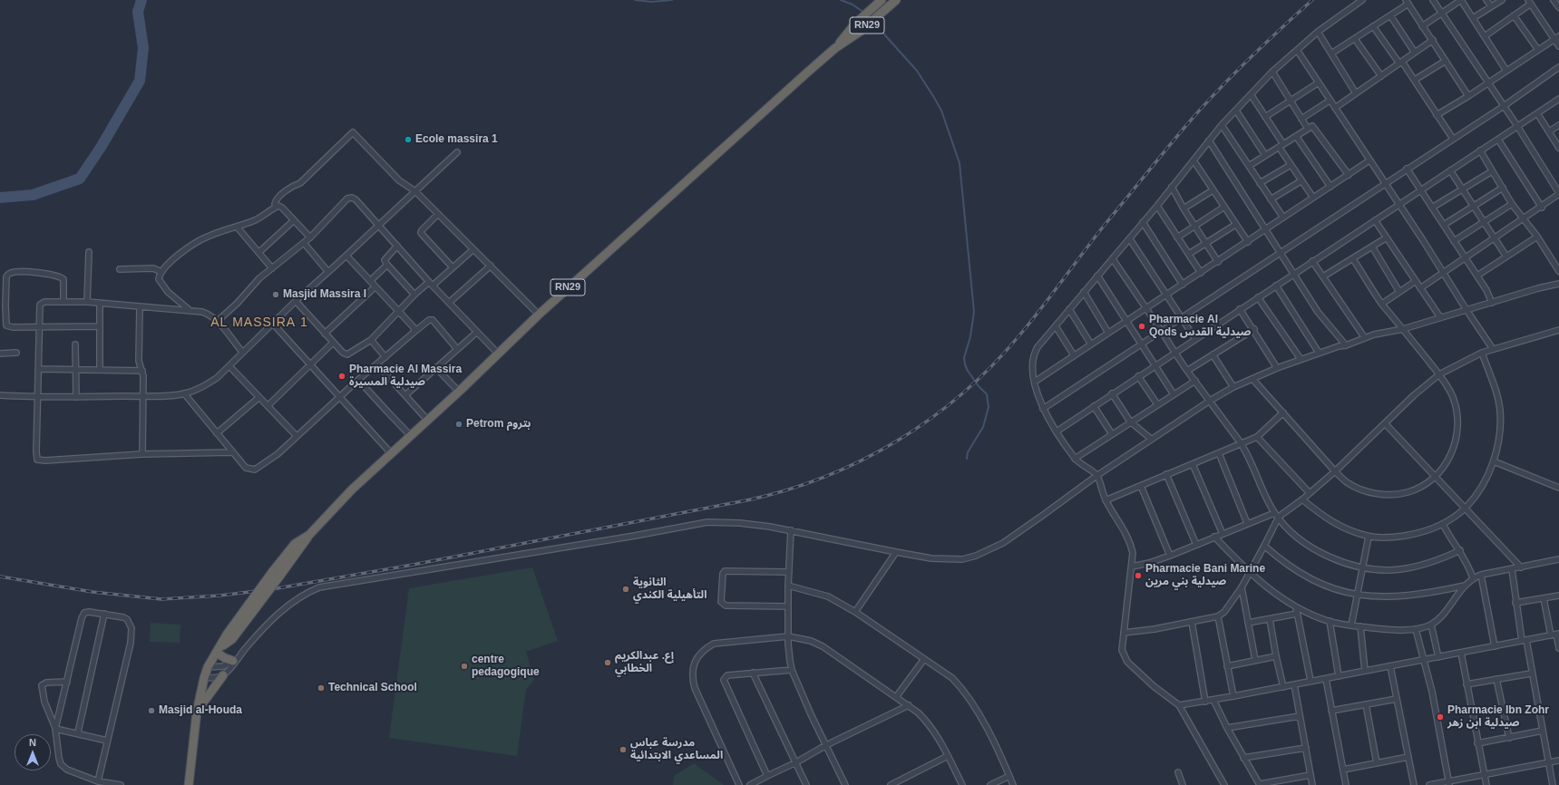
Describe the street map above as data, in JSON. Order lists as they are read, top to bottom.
{
  "streets": {
    "highway": ["RN29"]
  },
  "districts": ["AL MASSIRA 1"],
  "places": [
    "Ecole massira 1",
    "Masjid Massira I",
    "Pharmacie Al Qods صيدلية القدس",
    "Pharmacie Al Massira صيدلية المسيرة",
    "Petrom بتروم",
    "Pharmacie Bani Marine صيدلية بني مرين",
    "الثانوية التأهيلية الكندي",
    "إع. عبدالكريم الخطابي",
    "centre pedagogique",
    "Technical School",
    "Masjid al-Houda",
    "Pharmacie Ibn Zohr صيدلية ابن زهر",
    "مدرسة عباس المساعدي الابتدائية"
  ],
  "north": "top"
}
